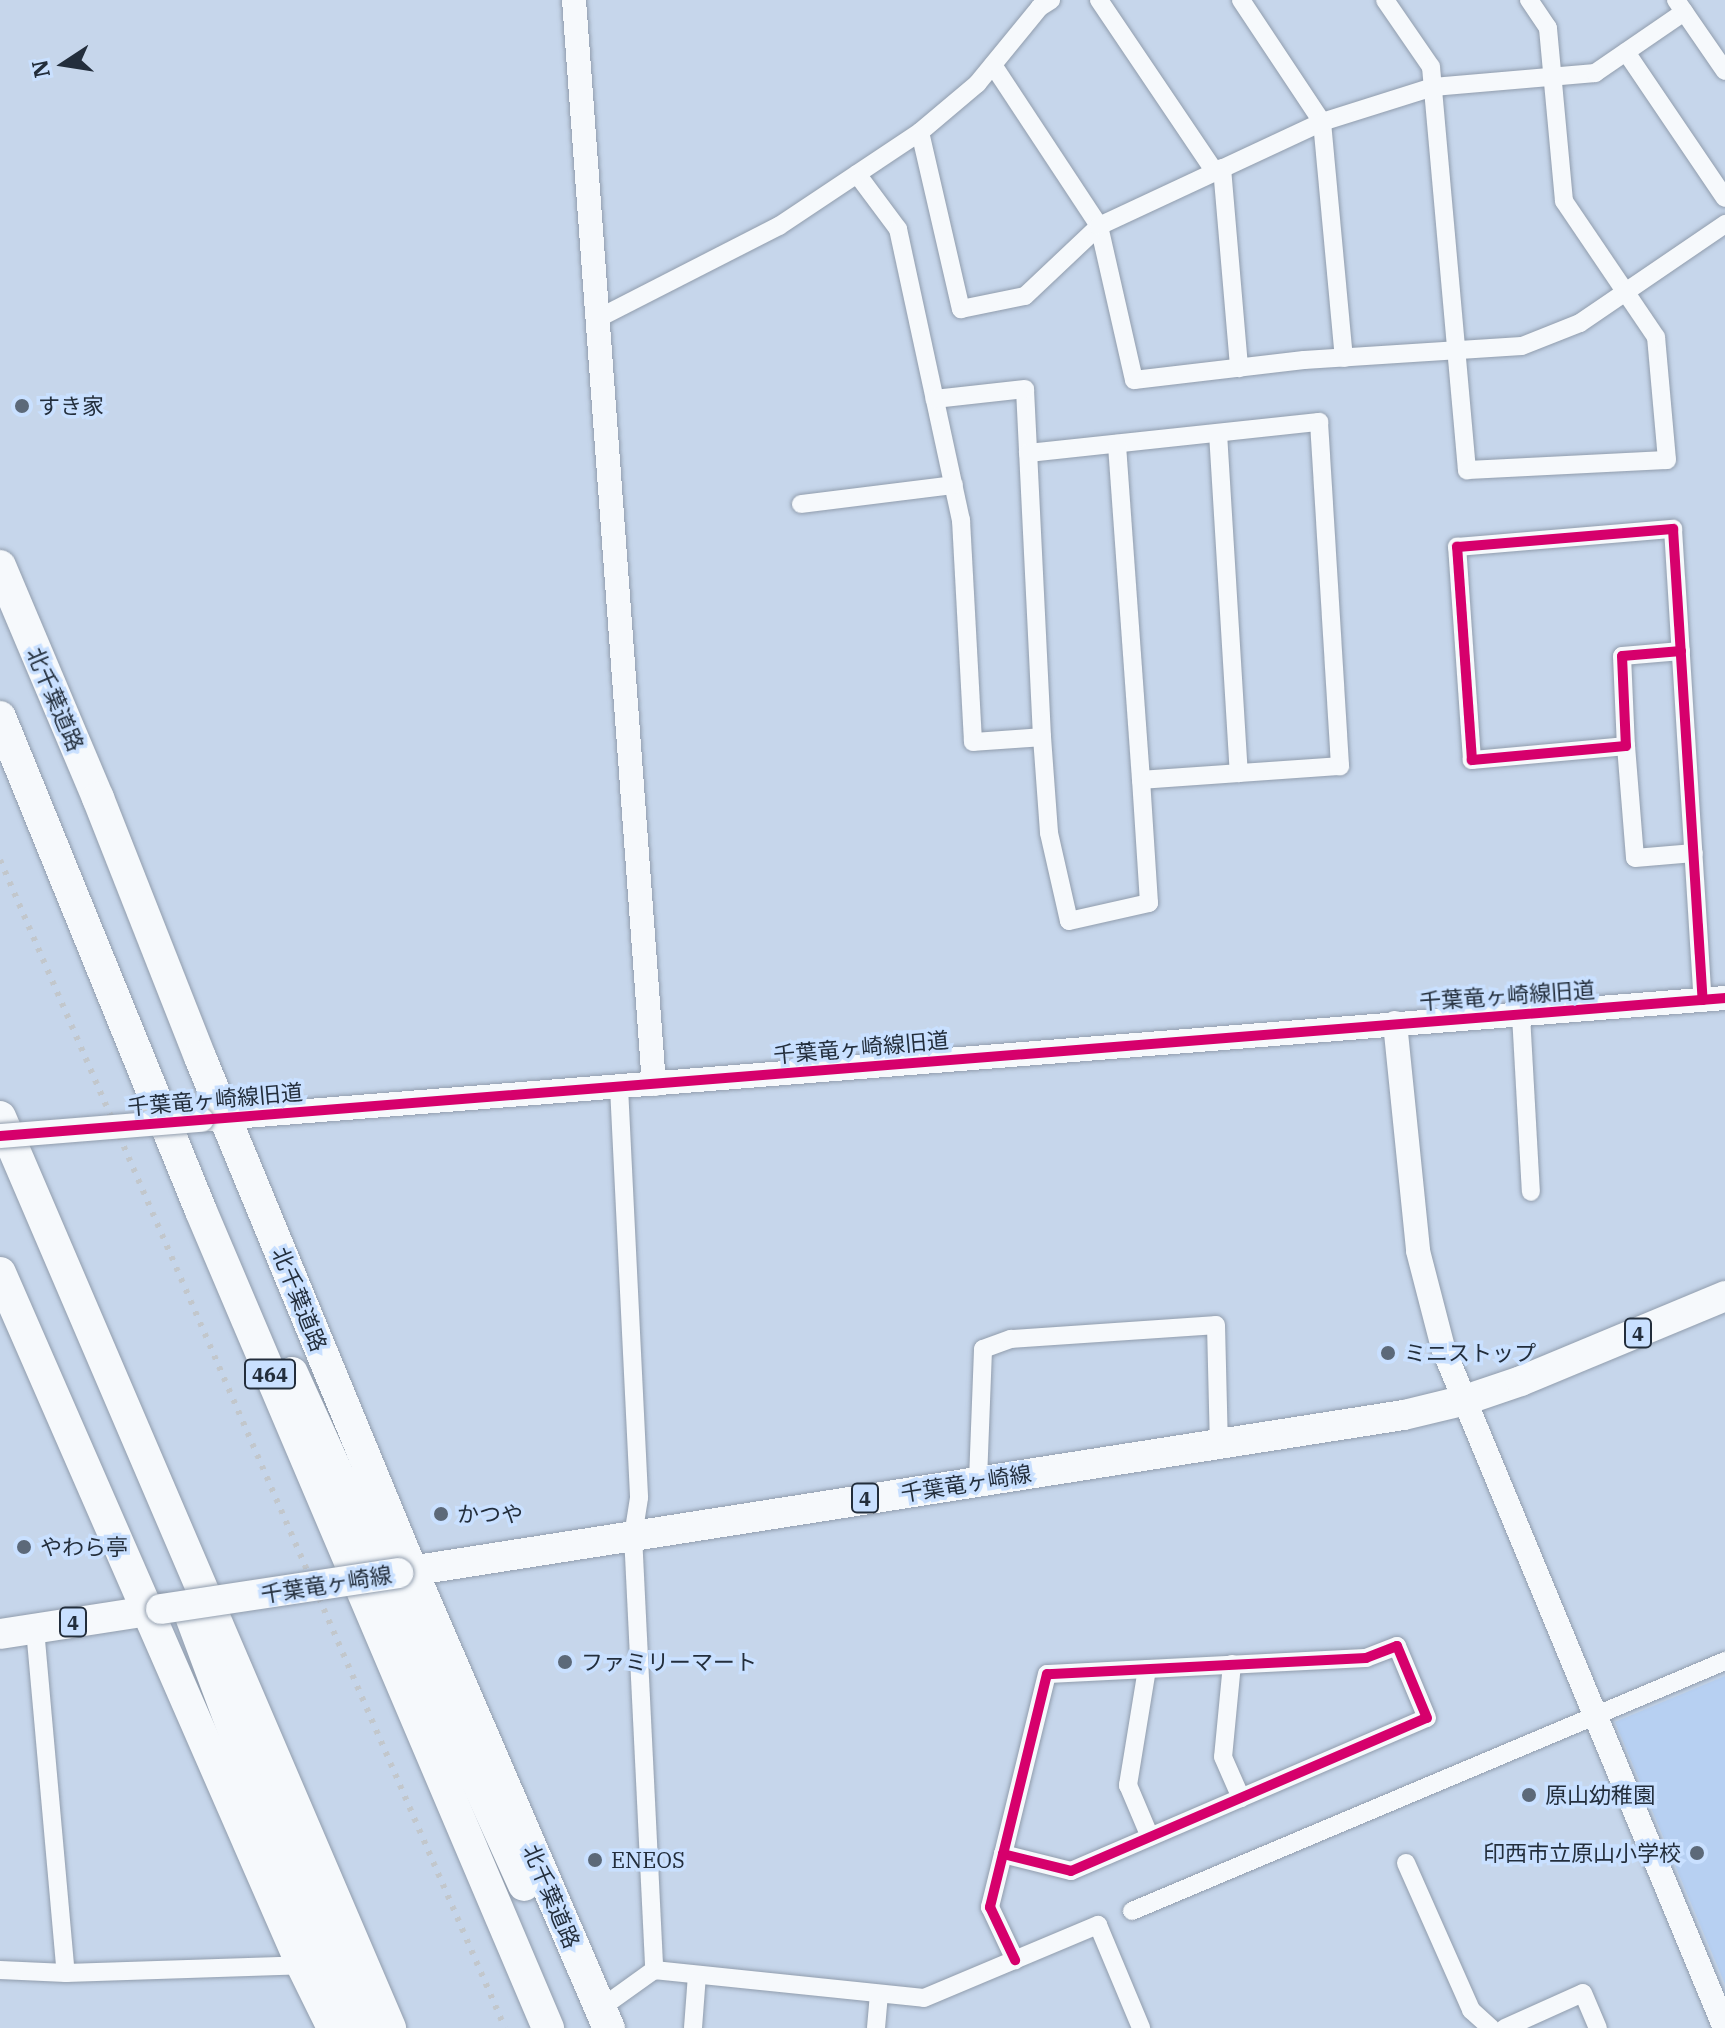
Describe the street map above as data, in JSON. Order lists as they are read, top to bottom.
{
  "streets": {
    "highway": ["北千葉道路", "464"],
    "main road": ["4", "千葉竜ヶ崎線"],
    "street": ["千葉竜ヶ崎線旧道"]
  },
  "crossings": [
    ["北千葉道路", "千葉竜ヶ崎線旧道"],
    ["北千葉道路", "千葉竜ヶ崎線"]
  ],
  "places": [
    "すき家",
    "ミニストップ",
    "かつや",
    "やわら亭",
    "ファミリーマート",
    "原山幼稚園",
    "印西市立原山小学校",
    "ENEOS"
  ],
  "north": "left"
}
